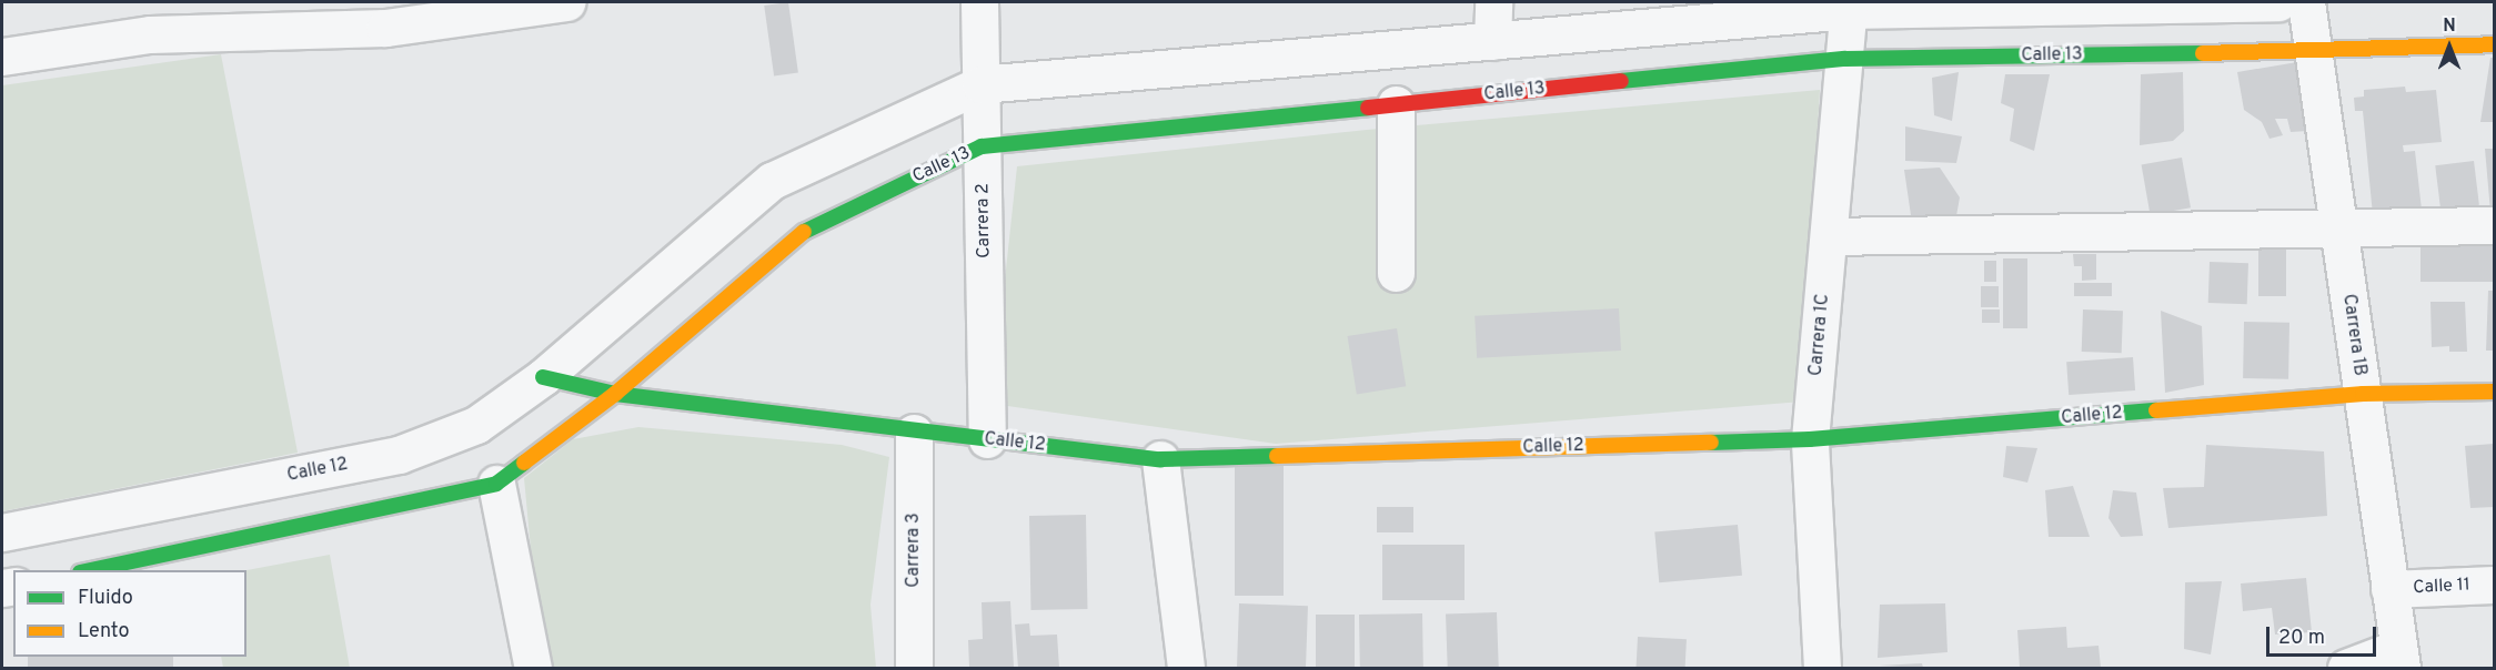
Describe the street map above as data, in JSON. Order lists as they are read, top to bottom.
{
  "streets": {
    "street": [
      "Calle 13",
      "Carrera 2",
      "Carrera 1C",
      "Carrera 1B",
      "Calle 12",
      "Carrera 3",
      "Calle 11"
    ]
  },
  "crossings": [
    ["Calle 13", "Carrera 2"],
    ["Calle 13", "Carrera 1C"],
    ["Calle 13", "Carrera 1B"],
    ["Calle 13", "Calle 12"],
    ["Carrera 2", "Calle 12"],
    ["Carrera 1C", "Calle 12"],
    ["Carrera 1B", "Calle 12"],
    ["Carrera 1B", "Calle 11"],
    ["Calle 12", "Carrera 3"]
  ],
  "legend": ["Fluido", "Lento"],
  "scale_bar": "20 m",
  "north": "top"
}
